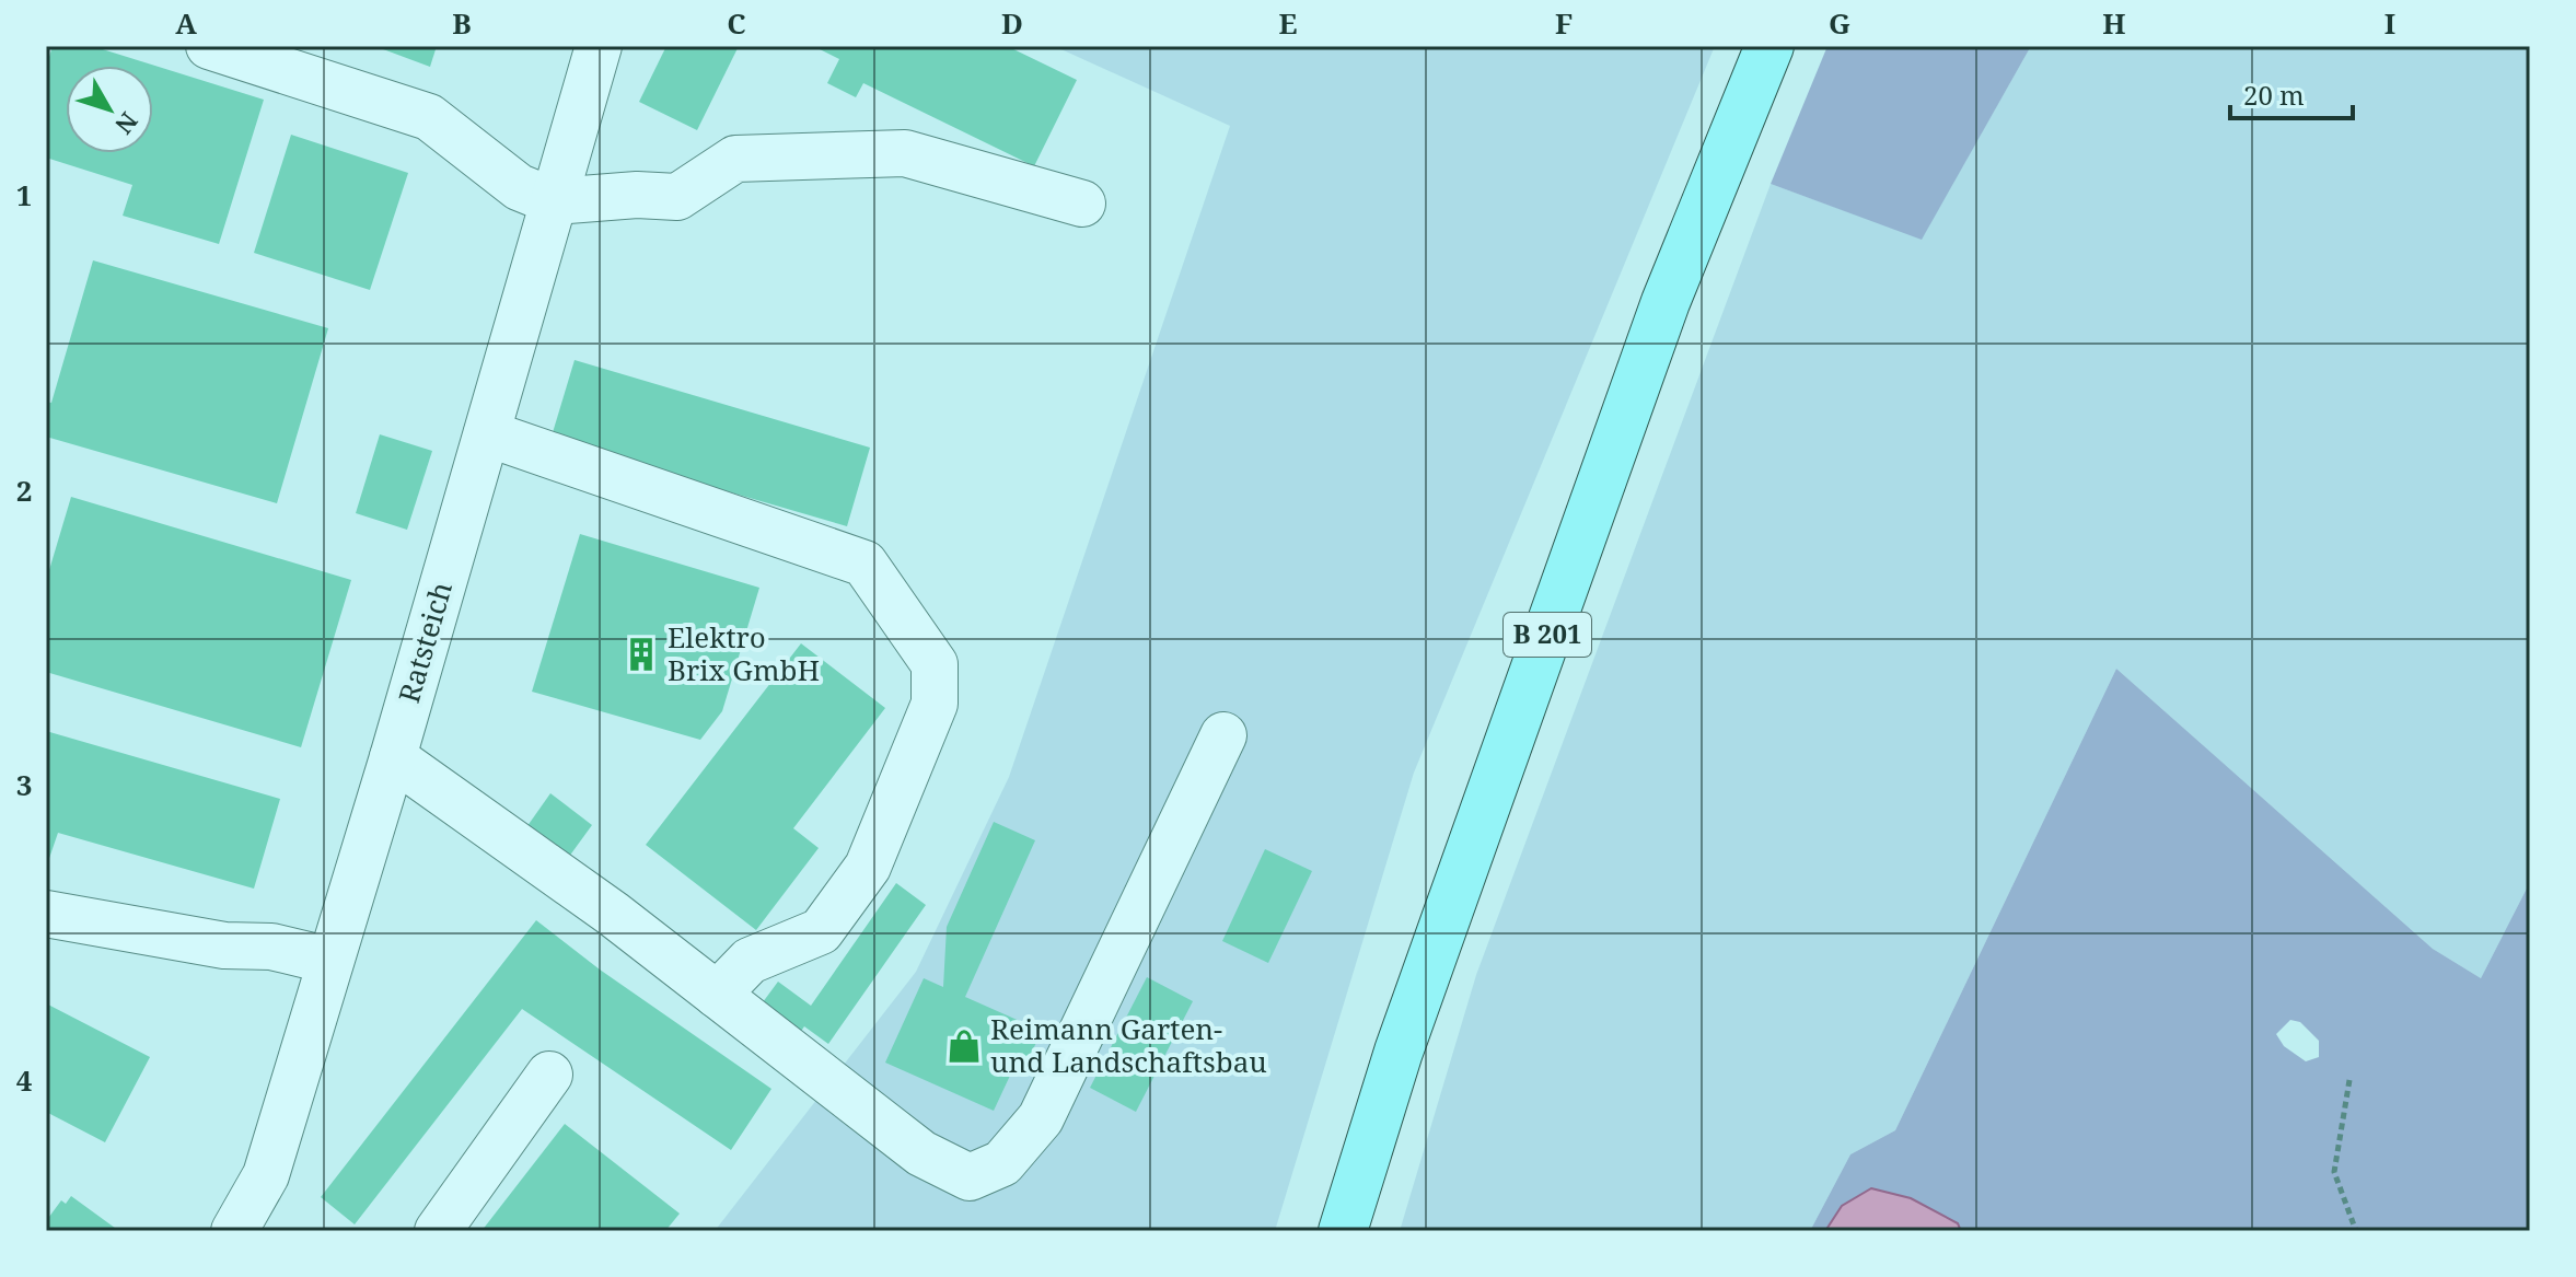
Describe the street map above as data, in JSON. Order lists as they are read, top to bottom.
{
  "streets": {
    "main road": ["B 201"],
    "street": ["Ratsteich"]
  },
  "places": {
    "building": ["Elektro Brix GmbH"],
    "shop": ["Reimann Garten- und Landschaftsbau"]
  },
  "scale_bar": "20 m",
  "north": "bottom right",
  "grid": {
    "columns": [
      "A",
      "B",
      "C",
      "D",
      "E",
      "F",
      "G",
      "H",
      "I"
    ],
    "rows": [
      "1",
      "2",
      "3",
      "4"
    ]
  }
}
